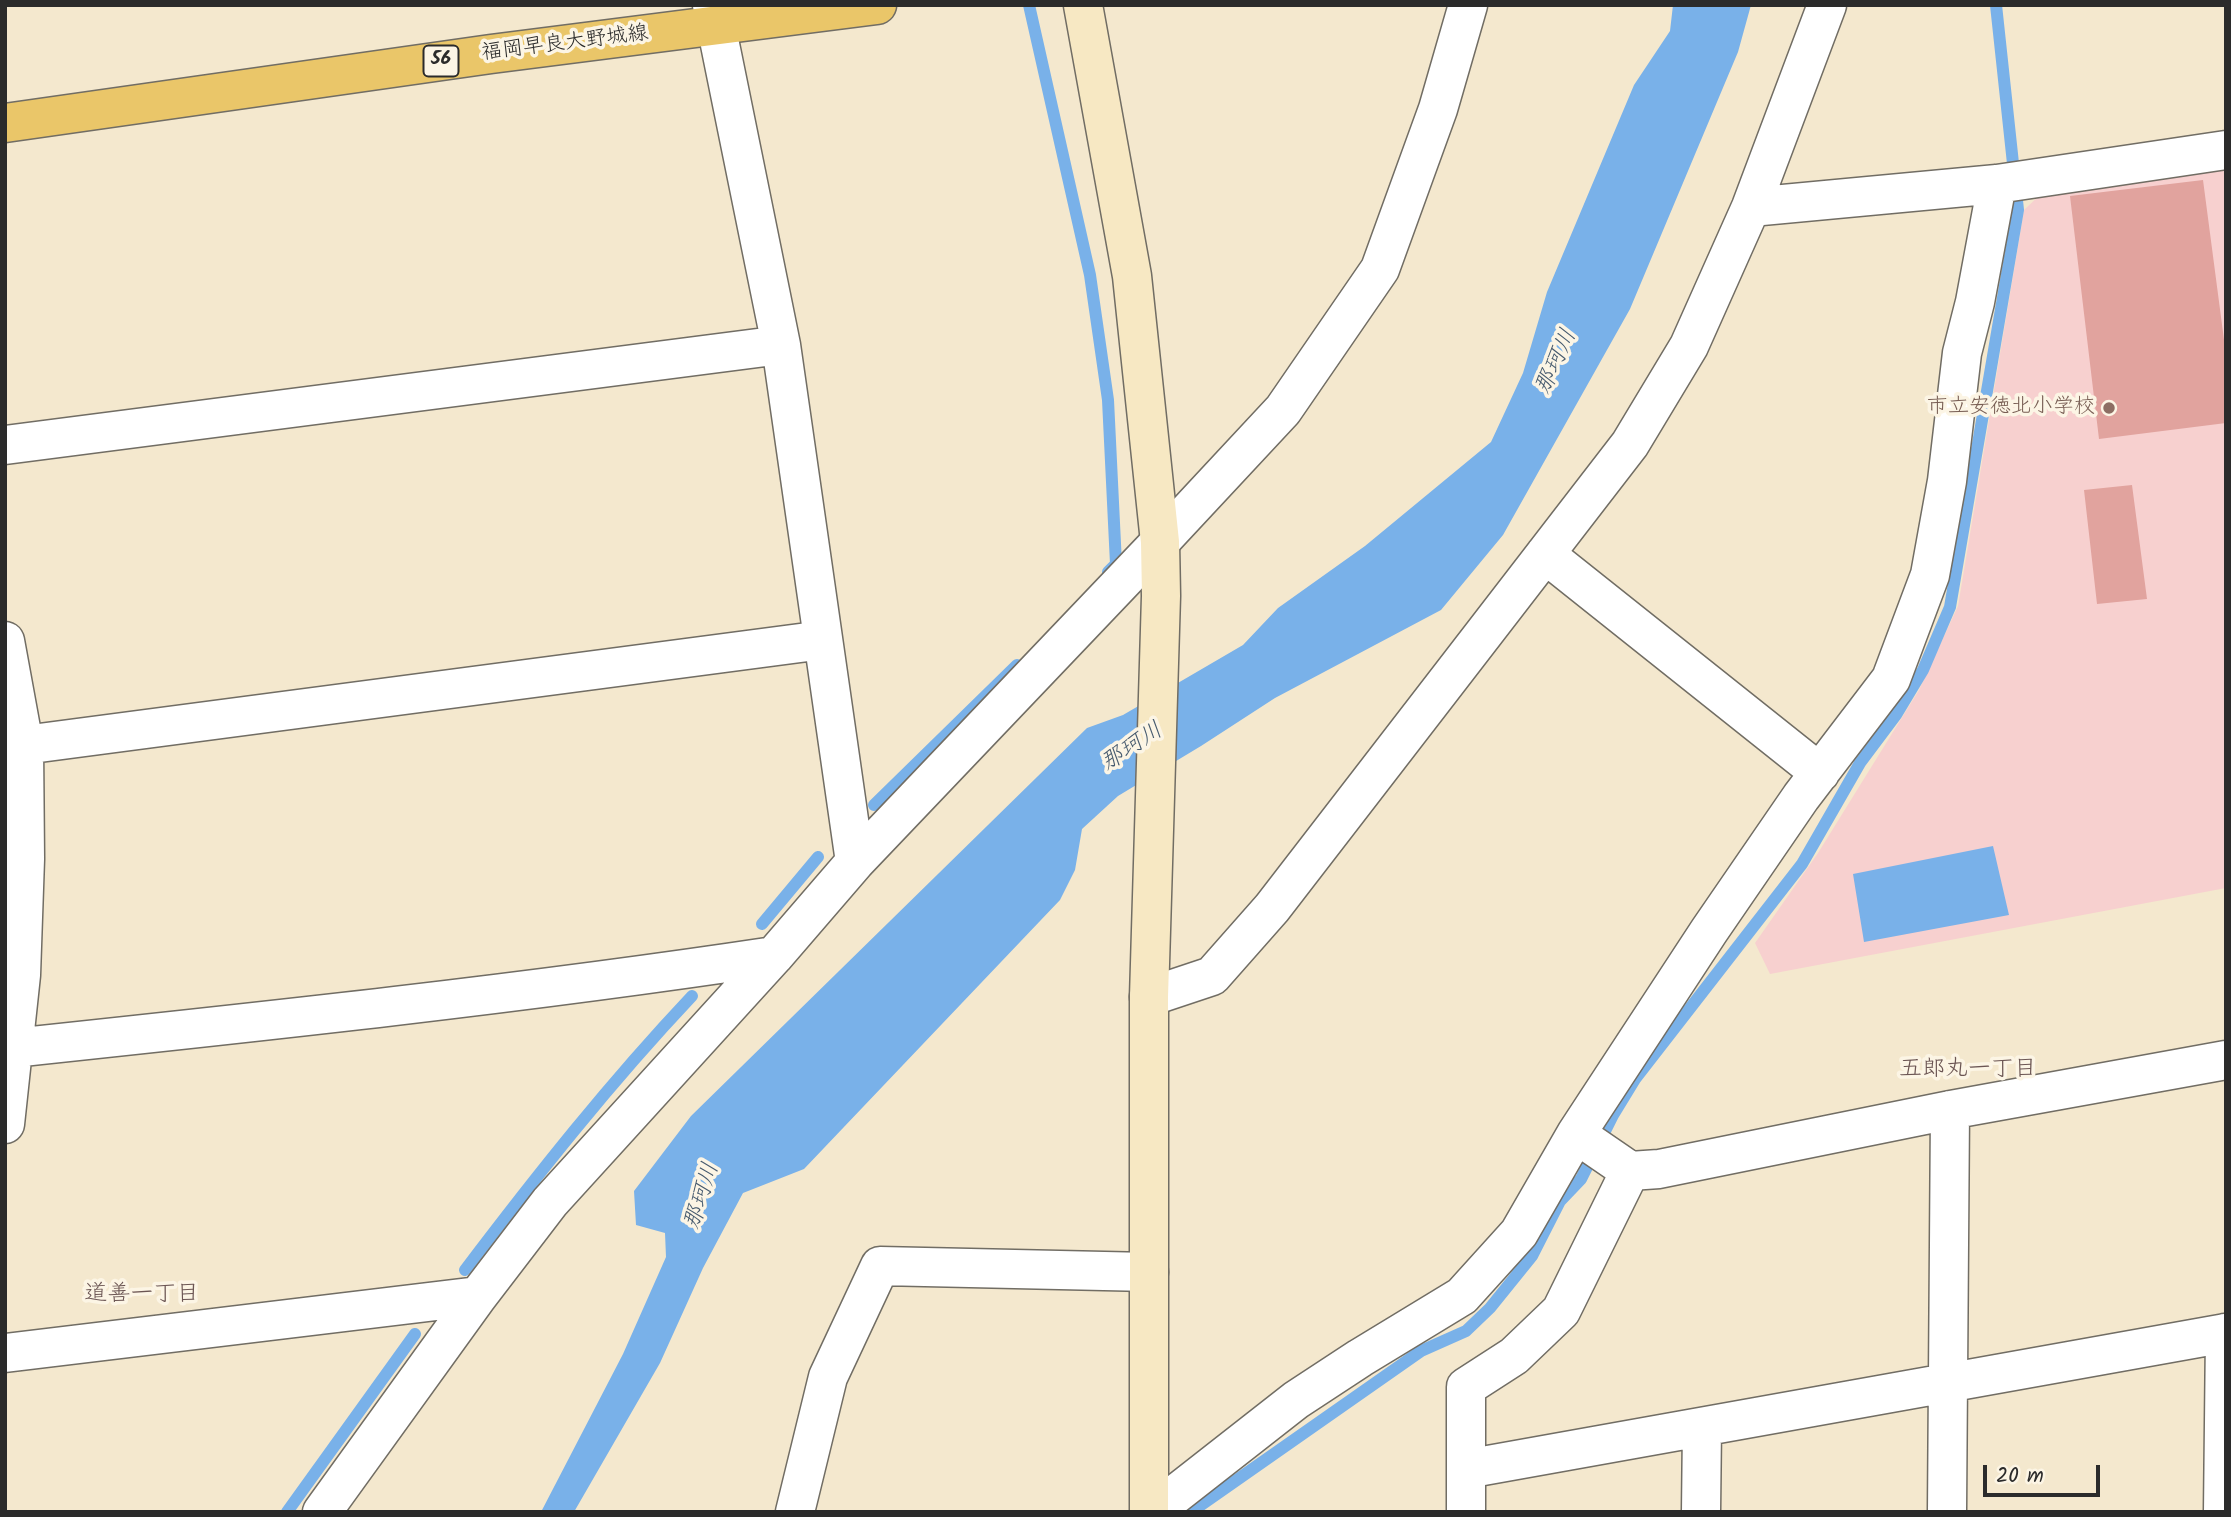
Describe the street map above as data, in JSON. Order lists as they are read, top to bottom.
{
  "streets": {
    "main road": ["福岡早良大野城線", "56"]
  },
  "districts": ["五郎丸一丁目", "道善一丁目"],
  "water": ["那珂川"],
  "places": ["市立安徳北小学校"],
  "scale_bar": "20 m"
}
